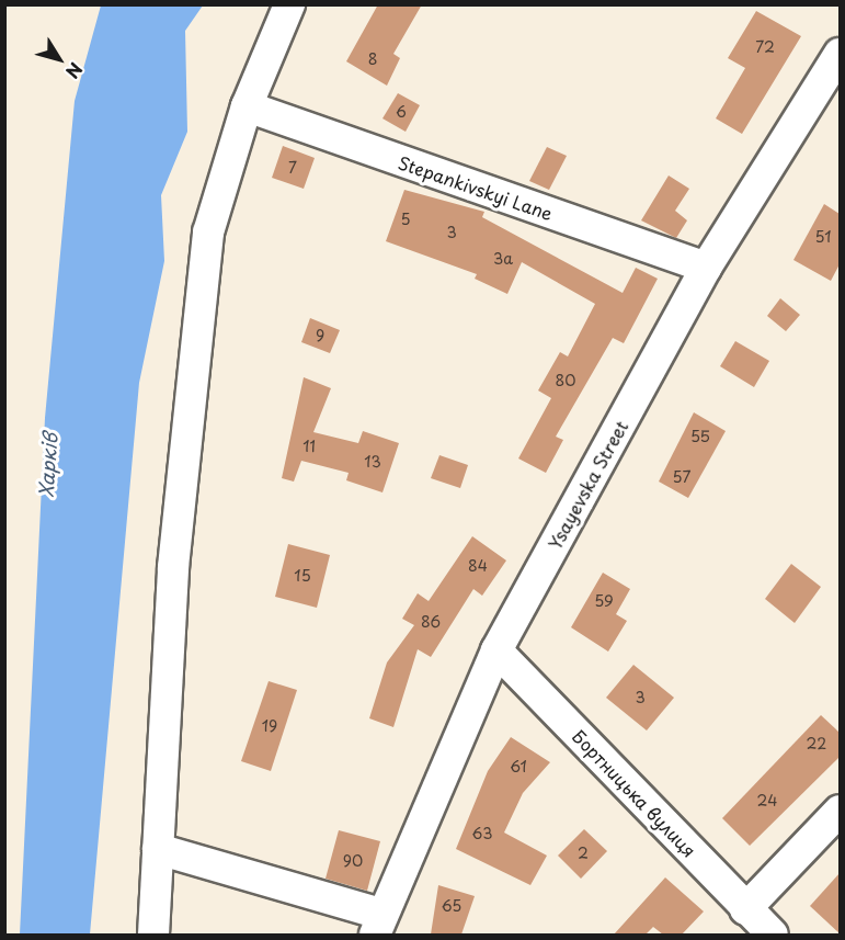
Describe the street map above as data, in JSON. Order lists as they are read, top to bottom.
{
  "streets": {
    "street": ["Stepankivskyi Lane", "Ysayevska Street", "Бортницька вулиця"]
  },
  "crossings": [
    ["Stepankivskyi Lane", "Ysayevska Street"],
    ["Ysayevska Street", "Бортницька вулиця"]
  ],
  "water": ["Харків"],
  "house_numbers": [
    "72",
    "8",
    "6",
    "7",
    "5",
    "3",
    "51",
    "3а",
    "9",
    "80",
    "55",
    "11",
    "13",
    "57",
    "84",
    "15",
    "59",
    "86",
    "3",
    "19",
    "22",
    "61",
    "24",
    "63",
    "2",
    "90",
    "65"
  ],
  "north": "bottom right"
}
